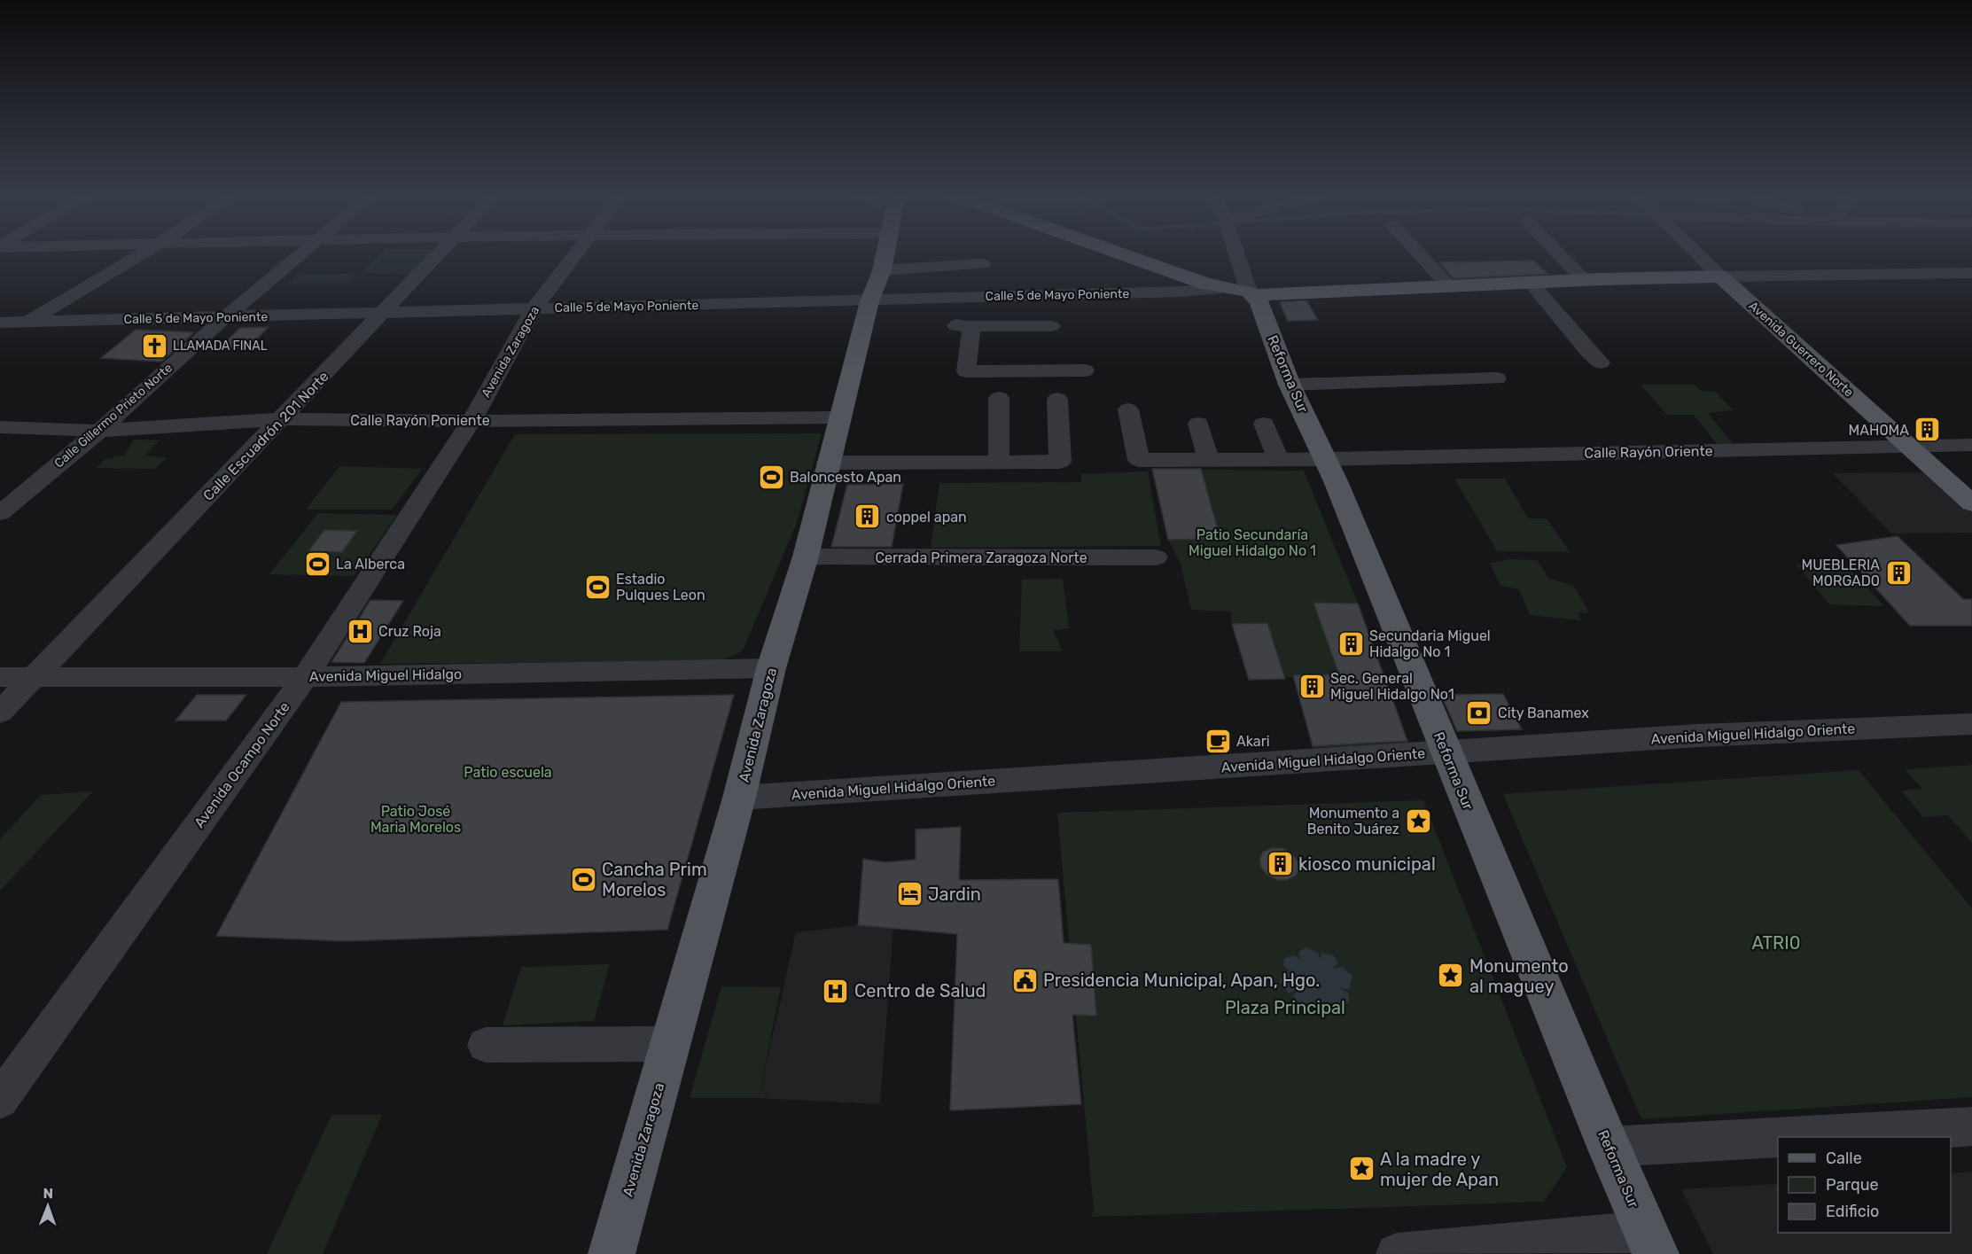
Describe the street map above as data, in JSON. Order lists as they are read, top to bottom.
{
  "streets": {
    "main road": ["Avenida Guerrero Norte", "Avenida Zaragoza", "Reforma Sur"],
    "street": [
      "Calle 5 de Mayo Poniente",
      "Calle Gillermo Prieto Norte",
      "Calle Rayón Poniente",
      "Calle Escuadrón 201 Norte",
      "Calle Rayón Oriente",
      "Cerrada Primera Zaragoza Norte",
      "Avenida Miguel Hidalgo",
      "Avenida Miguel Hidalgo Oriente",
      "Avenida Ocampo Norte"
    ]
  },
  "crossings": [
    ["Calle 5 de Mayo Poniente", "Avenida Zaragoza"],
    ["Calle 5 de Mayo Poniente", "Calle Gillermo Prieto Norte"],
    ["Calle 5 de Mayo Poniente", "Calle Escuadrón 201 Norte"],
    ["Avenida Guerrero Norte", "Calle Rayón Oriente"],
    ["Avenida Zaragoza", "Calle Rayón Poniente"],
    ["Avenida Zaragoza", "Cerrada Primera Zaragoza Norte"],
    ["Avenida Zaragoza", "Avenida Miguel Hidalgo"],
    ["Avenida Zaragoza", "Avenida Miguel Hidalgo Oriente"],
    ["Avenida Zaragoza", "Avenida Ocampo Norte"],
    ["Reforma Sur", "Calle Rayón Oriente"],
    ["Reforma Sur", "Avenida Miguel Hidalgo Oriente"],
    ["Calle Gillermo Prieto Norte", "Calle Rayón Poniente"],
    ["Calle Rayón Poniente", "Calle Escuadrón 201 Norte"],
    ["Calle Rayón Poniente", "Avenida Ocampo Norte"],
    ["Calle Escuadrón 201 Norte", "Avenida Miguel Hidalgo"],
    ["Avenida Miguel Hidalgo", "Avenida Ocampo Norte"]
  ],
  "parks": [
    "Patio Secundaría Miguel Hidalgo No 1",
    "Patio escuela",
    "Patio José Maria Morelos",
    "ATRI0",
    "Plaza Principal"
  ],
  "places": {
    "church": ["LLAMADA FINAL"],
    "building": [
      "MAH0MA",
      "coppel apan",
      "MUEBLERIA M0RGAD0",
      "Secundaria Miguel Hidalgo No 1",
      "Sec. General Miguel Hidalgo No1",
      "kiosco municipal"
    ],
    "sports": [
      "Baloncesto Apan",
      "La Alberca",
      "Estadio Pulques Leon",
      "Cancha Prim Morelos"
    ],
    "hospital": ["Cruz Roja", "Centro de Salud"],
    "bank": ["City Banamex"],
    "cafe": ["Akari"],
    "place": ["Monumento a Benito Juárez", "Monumento al maguey", "A la madre y mujer de Apan"],
    "hotel": ["Jardin"],
    "public building": ["Presidencia Municipal, Apan, Hgo."]
  },
  "legend": ["Calle", "Parque", "Edificio"],
  "north": "top"
}
